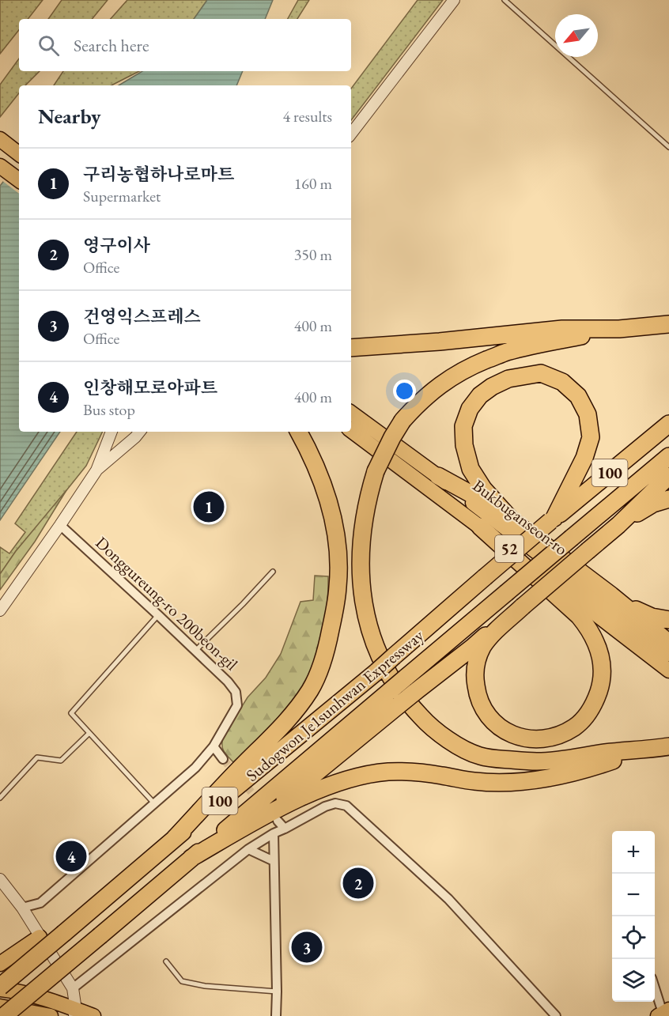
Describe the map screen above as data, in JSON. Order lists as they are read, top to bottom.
{
  "streets": {
    "highway": ["100", "Sudogwon Je1sunhwan Expressway"],
    "main road": ["Bukbuganseon-ro", "52"],
    "street": ["Donggureung-ro 200beon-gil"]
  },
  "north": "bottom left",
  "page": {
    "search": "Search here",
    "heading": ["Nearby", "4 results"],
    "list": [
      {
        "mark": "1",
        "name": "구리농협하나로마트",
        "note": "Supermarket",
        "value": "160 m"
      },
      {
        "mark": "2",
        "name": "영구이사",
        "note": "Office",
        "value": "350 m"
      },
      {
        "mark": "3",
        "name": "건영익스프레스",
        "note": "Office",
        "value": "400 m"
      },
      {
        "mark": "4",
        "name": "인창해모로아파트",
        "note": "Bus stop",
        "value": "400 m"
      }
    ],
    "pins": [
      "1",
      "4",
      "2",
      "3"
    ],
    "map_buttons": ["+", "−"]
  }
}
